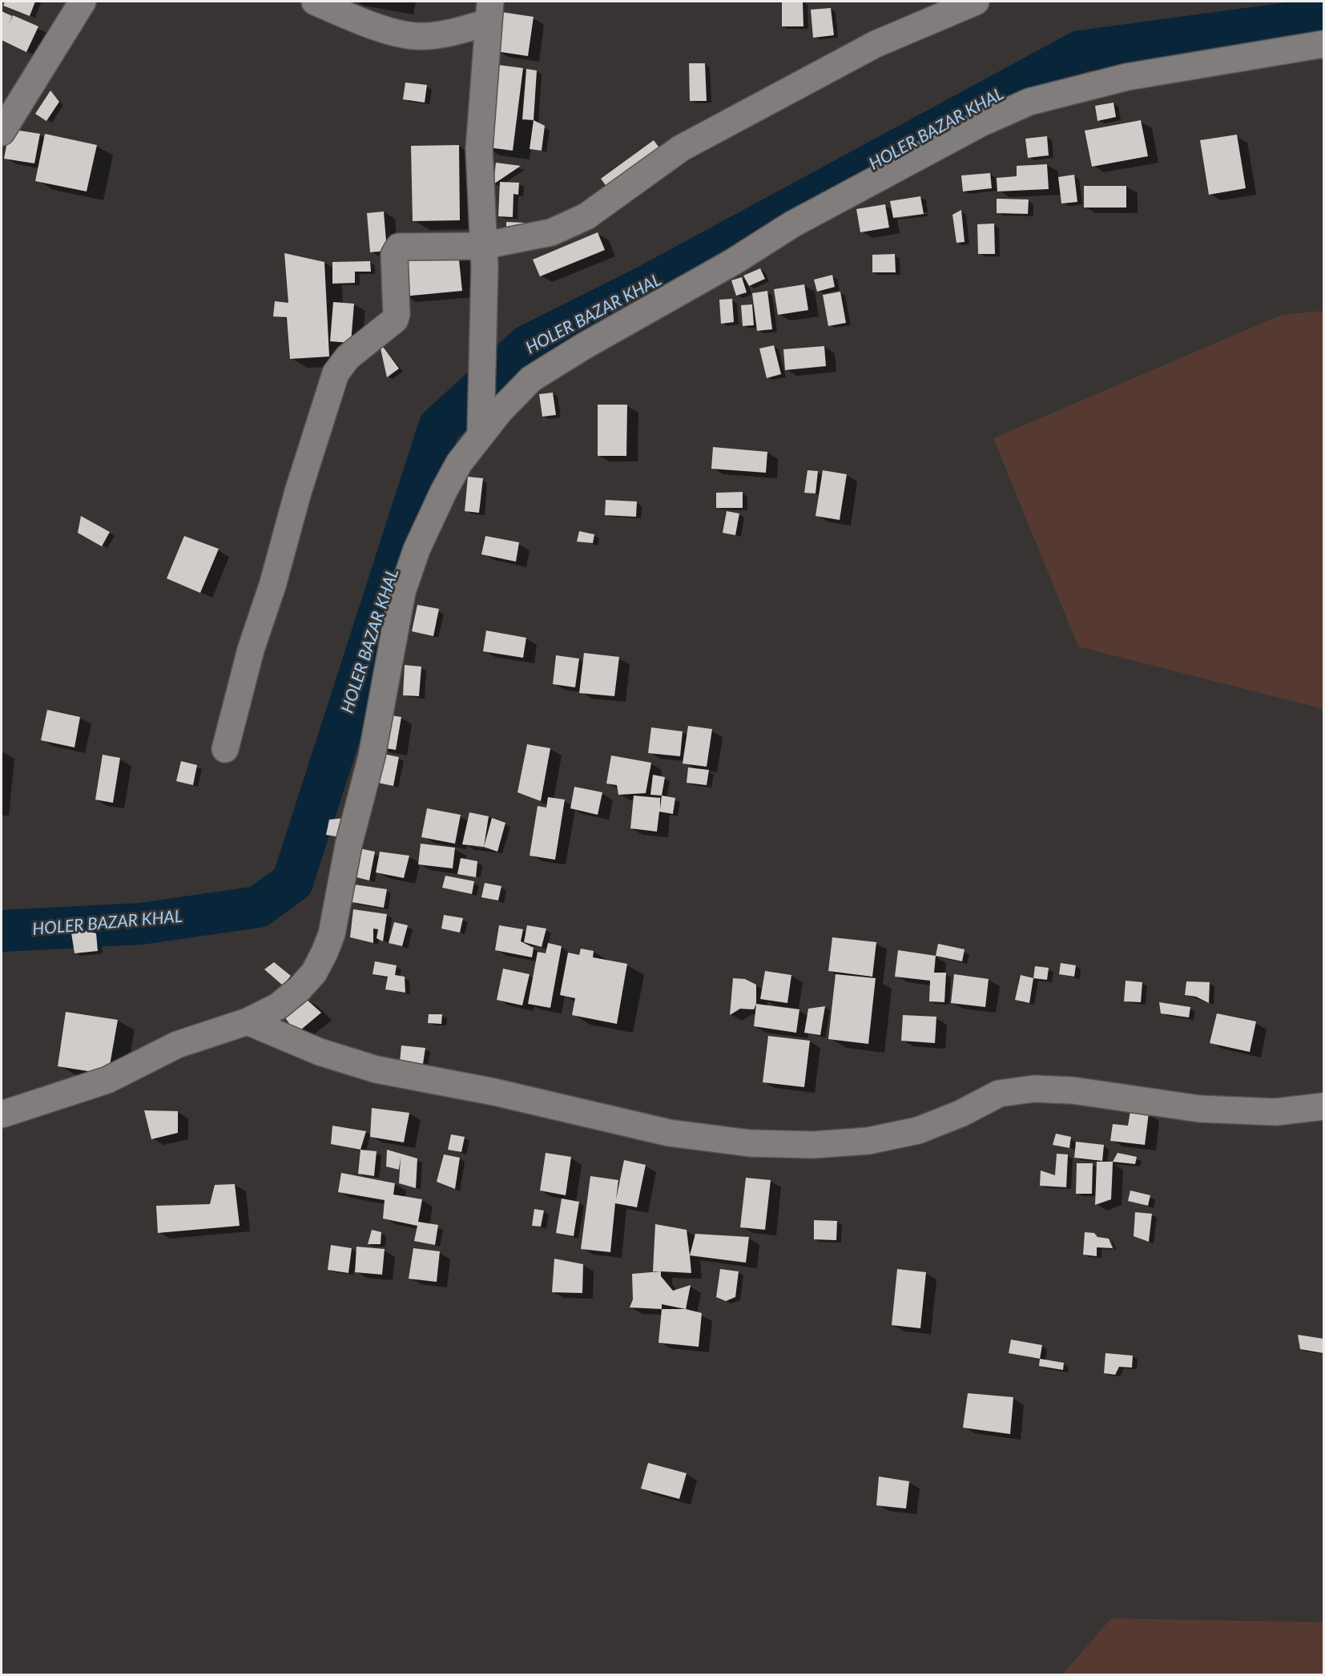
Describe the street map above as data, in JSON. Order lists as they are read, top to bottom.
{
  "water": ["HOLER BAZAR KHAL"]
}
